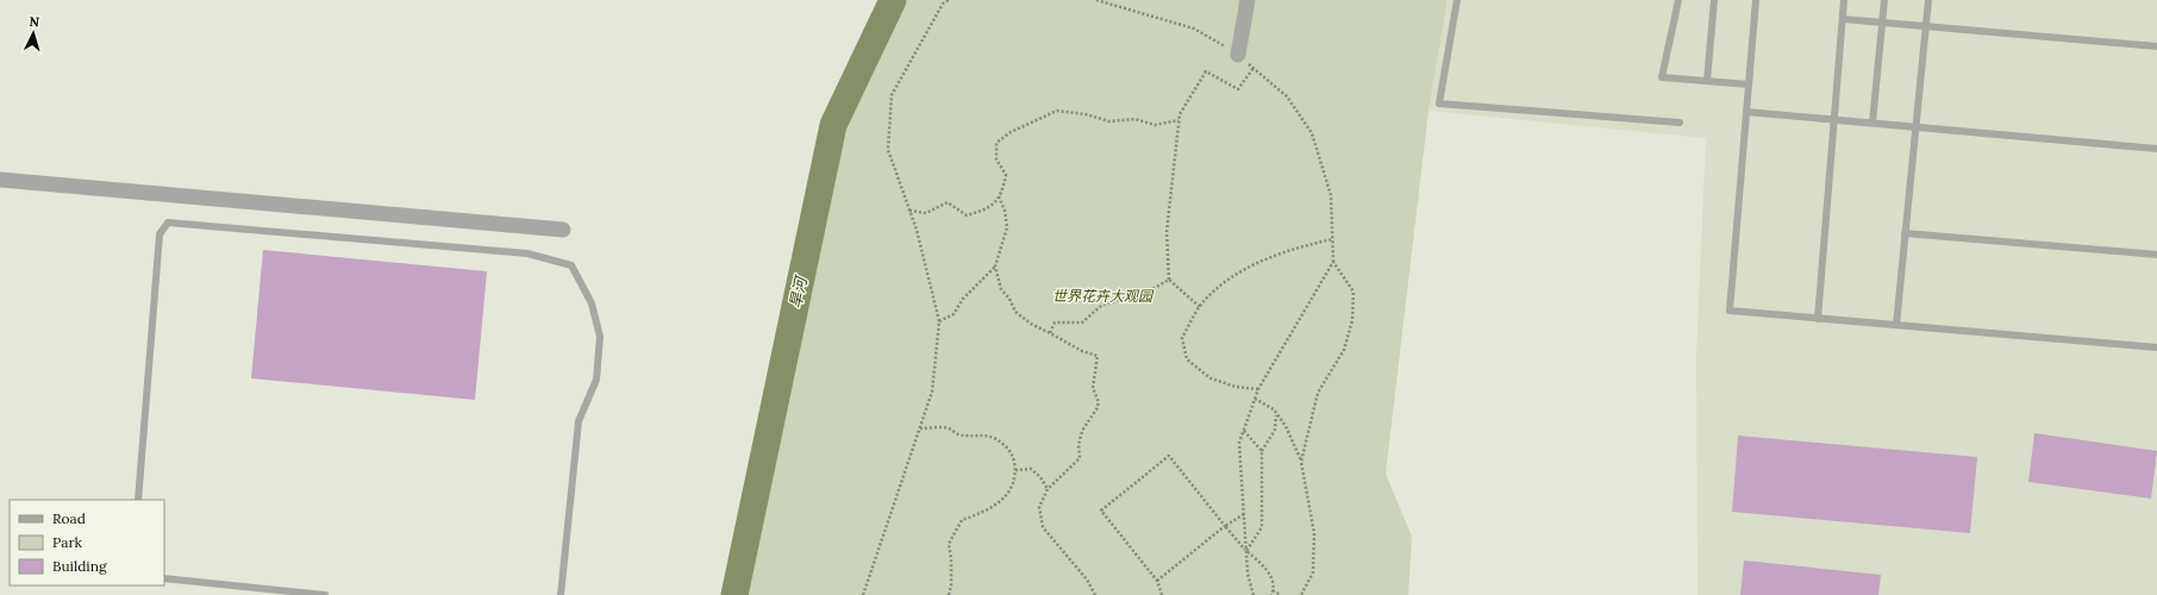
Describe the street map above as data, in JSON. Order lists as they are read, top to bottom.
{
  "water": ["旱河"],
  "parks": ["世界花卉大观园"],
  "legend": ["Road", "Park", "Building"],
  "north": "top"
}
